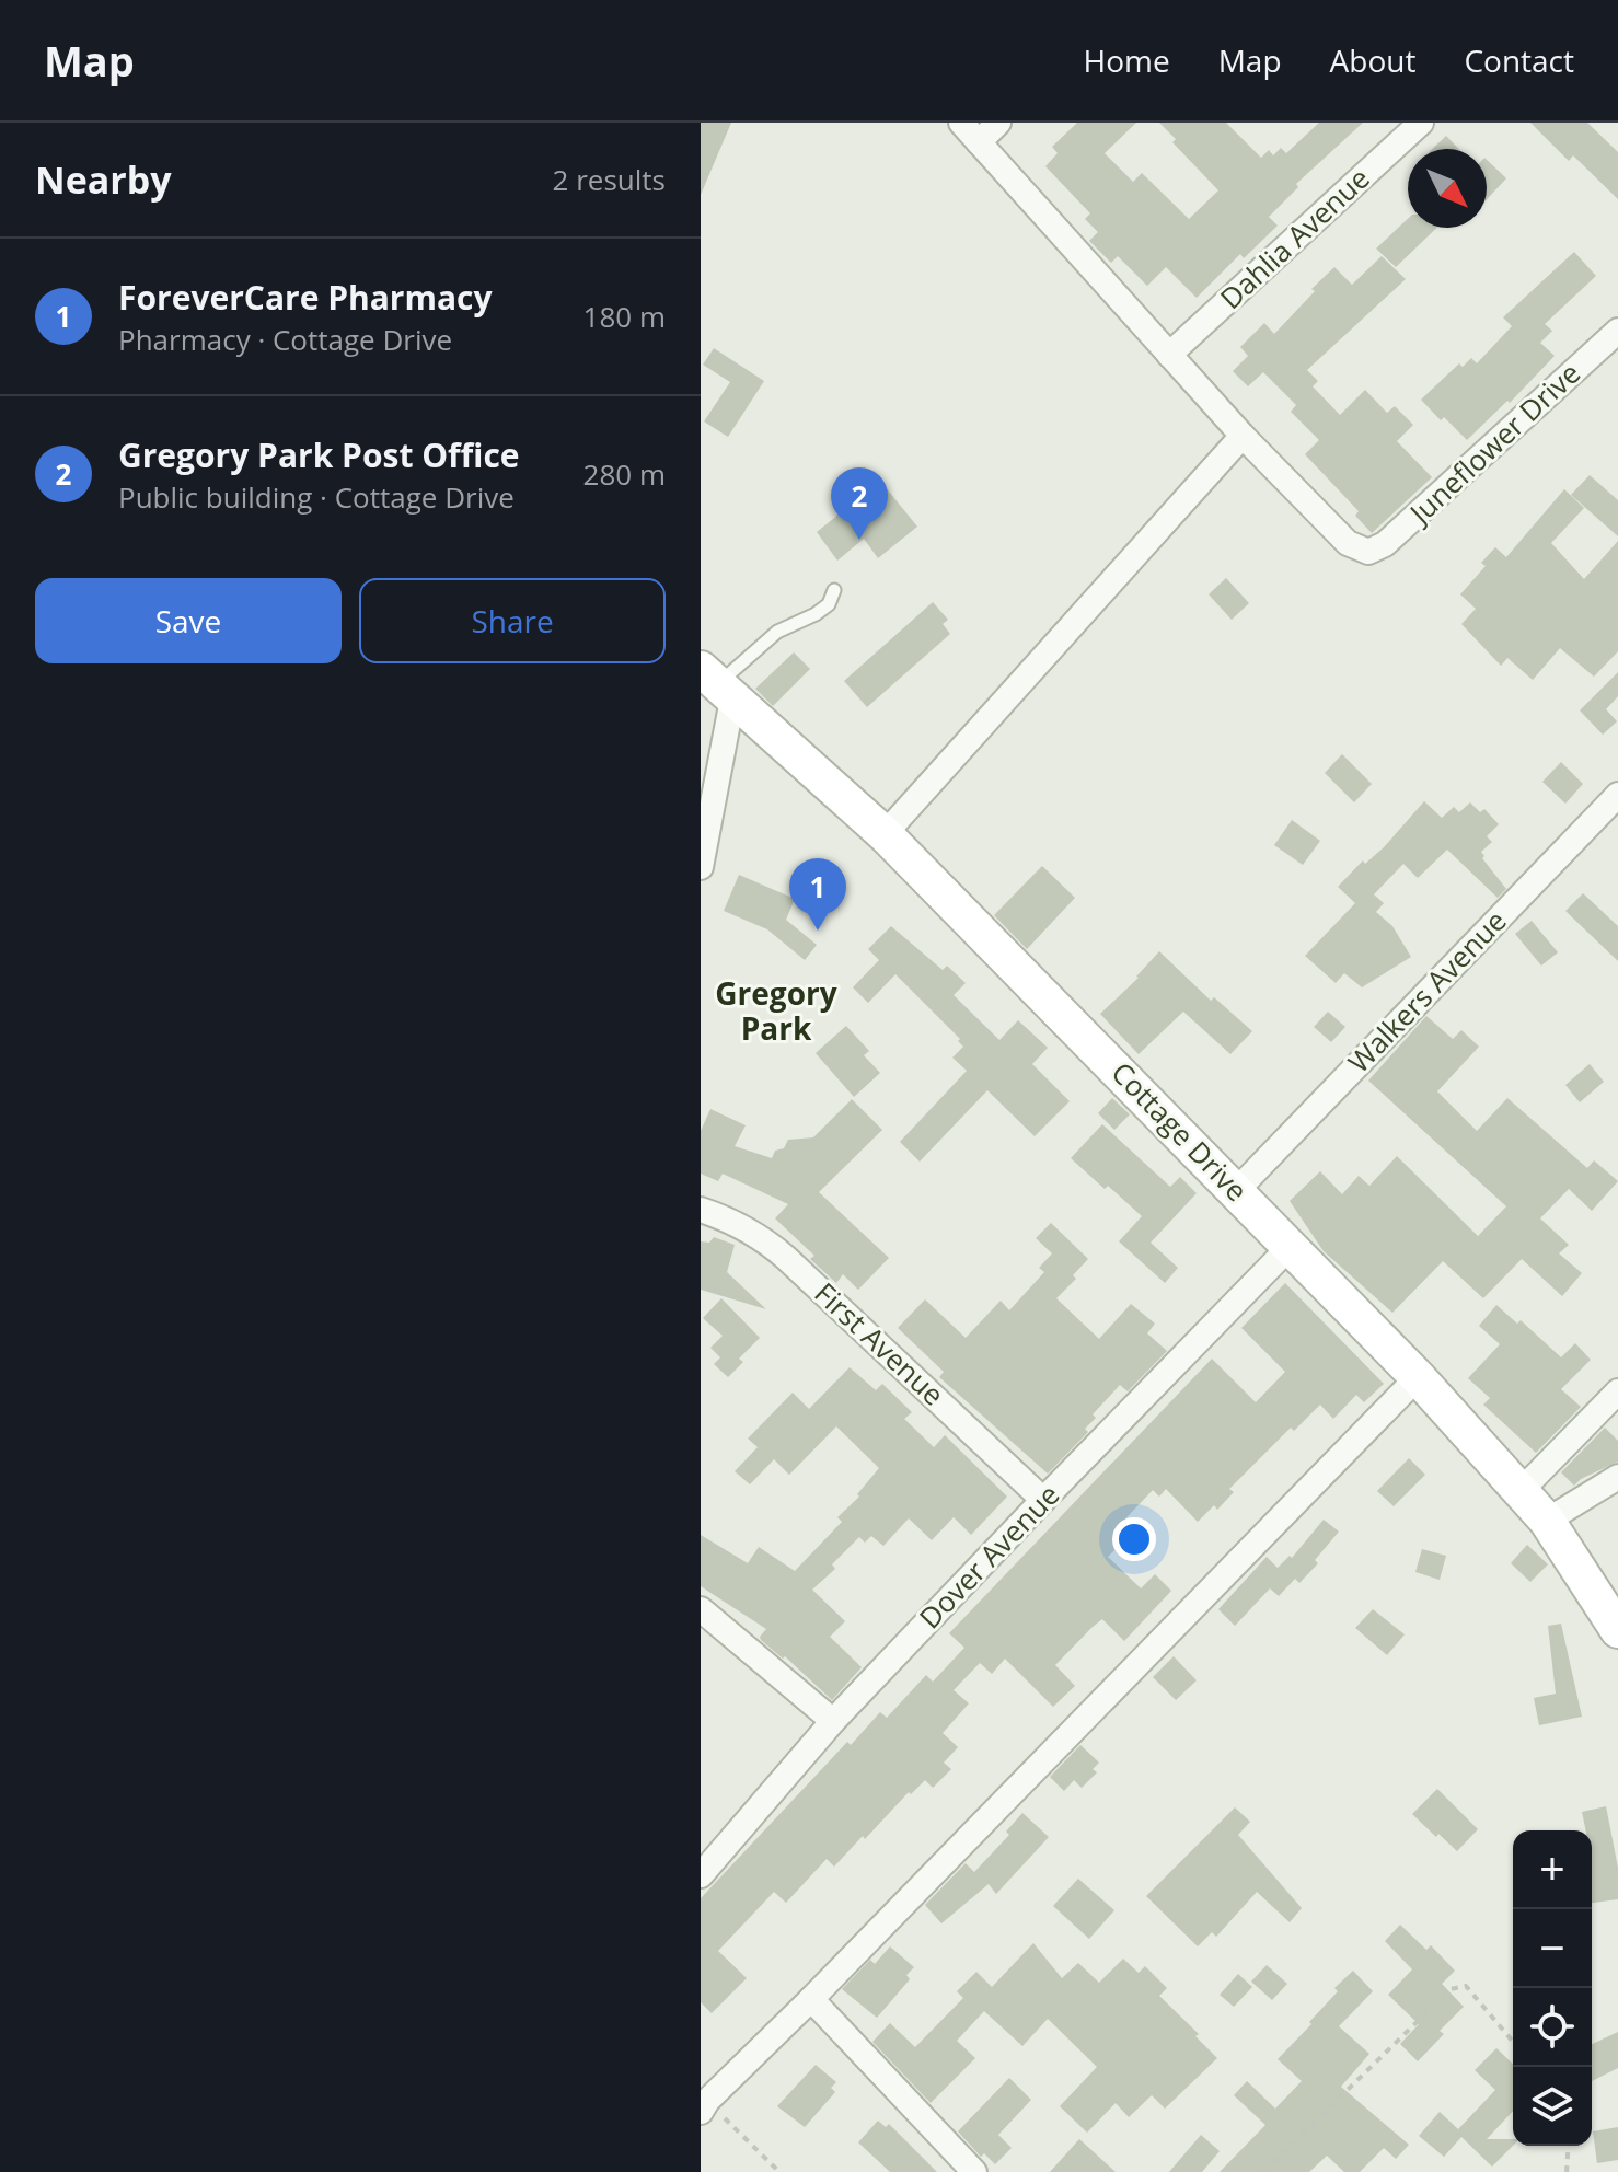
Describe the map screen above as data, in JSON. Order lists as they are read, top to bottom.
{
  "streets": {
    "street": [
      "Dahlia Avenue",
      "Juneflower Drive",
      "Walkers Avenue",
      "Cottage Drive",
      "First Avenue",
      "Dover Avenue"
    ]
  },
  "crossings": [
    ["Walkers Avenue", "Cottage Drive"],
    ["Cottage Drive", "Dover Avenue"],
    ["First Avenue", "Dover Avenue"]
  ],
  "districts": ["Gregory Park"],
  "north": "bottom right",
  "page": {
    "header": "Map",
    "nav": [
      "Home",
      "Map",
      "About",
      "Contact"
    ],
    "heading": ["Nearby", "2 results"],
    "list": [
      {
        "mark": "1",
        "name": "ForeverCare Pharmacy",
        "note": "Pharmacy · Cottage Drive",
        "value": "180 m"
      },
      {
        "mark": "2",
        "name": "Gregory Park Post Office",
        "note": "Public building · Cottage Drive",
        "value": "280 m"
      }
    ],
    "pins": ["2", "1"],
    "buttons": ["Save", "Share"],
    "map_buttons": ["+", "−"]
  }
}
